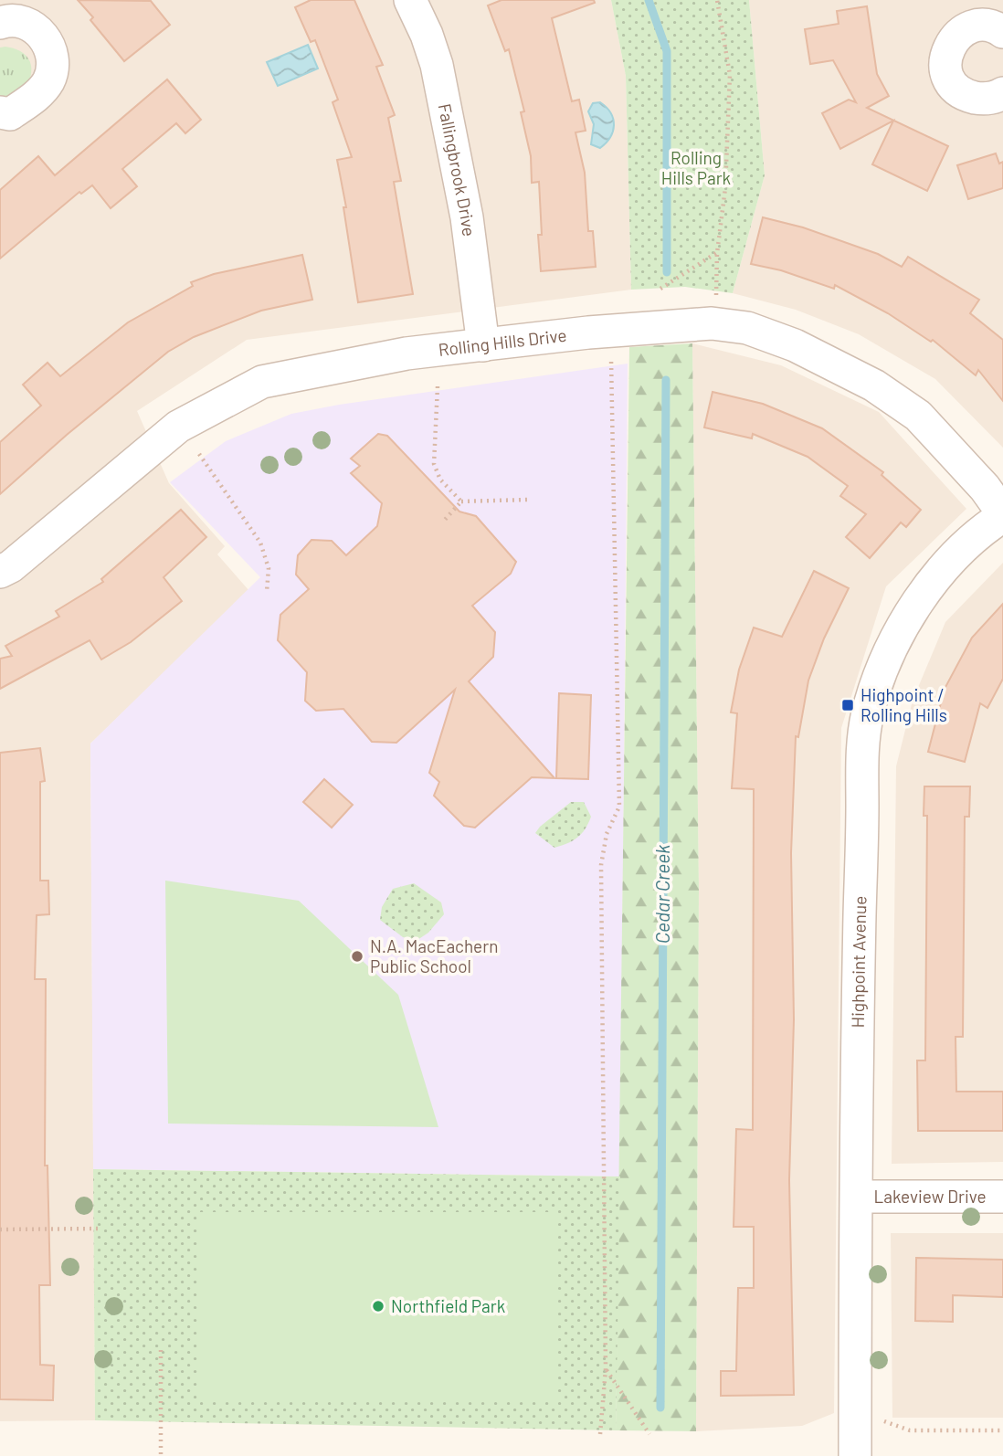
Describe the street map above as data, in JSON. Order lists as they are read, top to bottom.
{
  "streets": {
    "street": [
      "Fallingbrook Drive",
      "Rolling Hills Drive",
      "Highpoint Avenue",
      "Lakeview Drive"
    ]
  },
  "crossings": [
    ["Fallingbrook Drive", "Rolling Hills Drive"],
    ["Rolling Hills Drive", "Highpoint Avenue"],
    ["Highpoint Avenue", "Lakeview Drive"]
  ],
  "water": ["Cedar Creek"],
  "parks": ["Rolling Hills Park"],
  "places": {
    "transit": ["Highpoint / Rolling Hills"],
    "other": ["N.A. MacEachern Public School", "Northfield Park"]
  }
}
